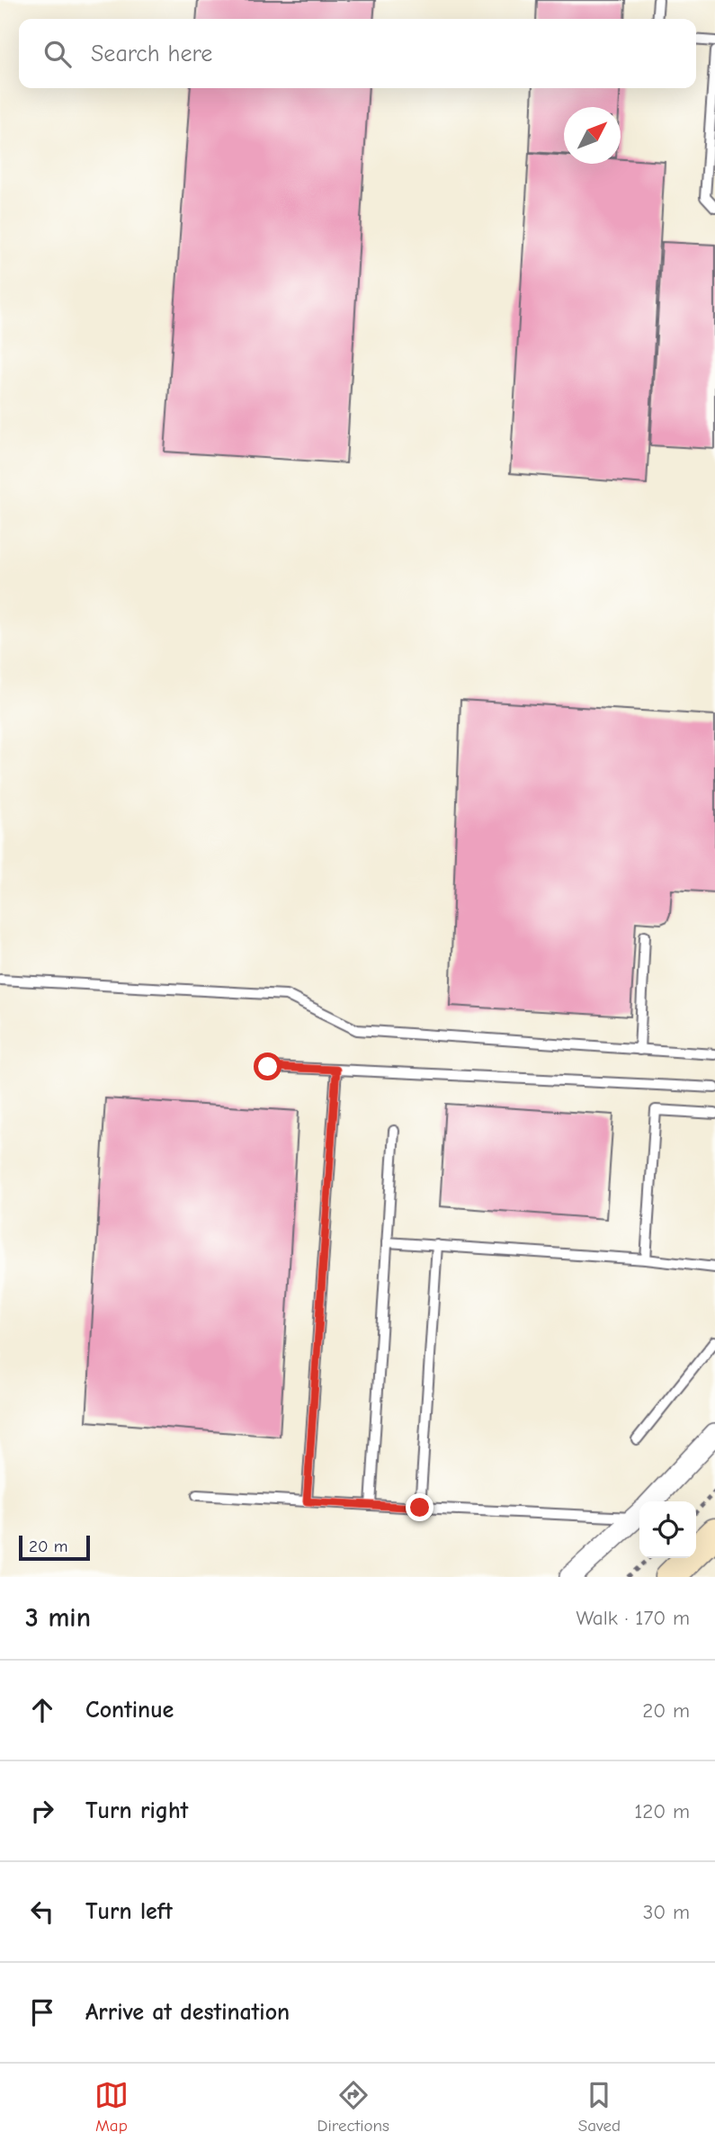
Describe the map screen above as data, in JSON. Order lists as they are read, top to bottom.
{
  "scale_bar": "20 m",
  "north": "top right",
  "page": {
    "search": "Search here",
    "scale": "20 m",
    "heading": ["3 min", "Walk · 170 m"],
    "list": [
      ["Continue", "20 m"],
      ["Turn right", "120 m"],
      ["Turn left", "30 m"],
      "Arrive at destination"
    ],
    "nav": ["Map", "Directions", "Saved"]
  }
}
